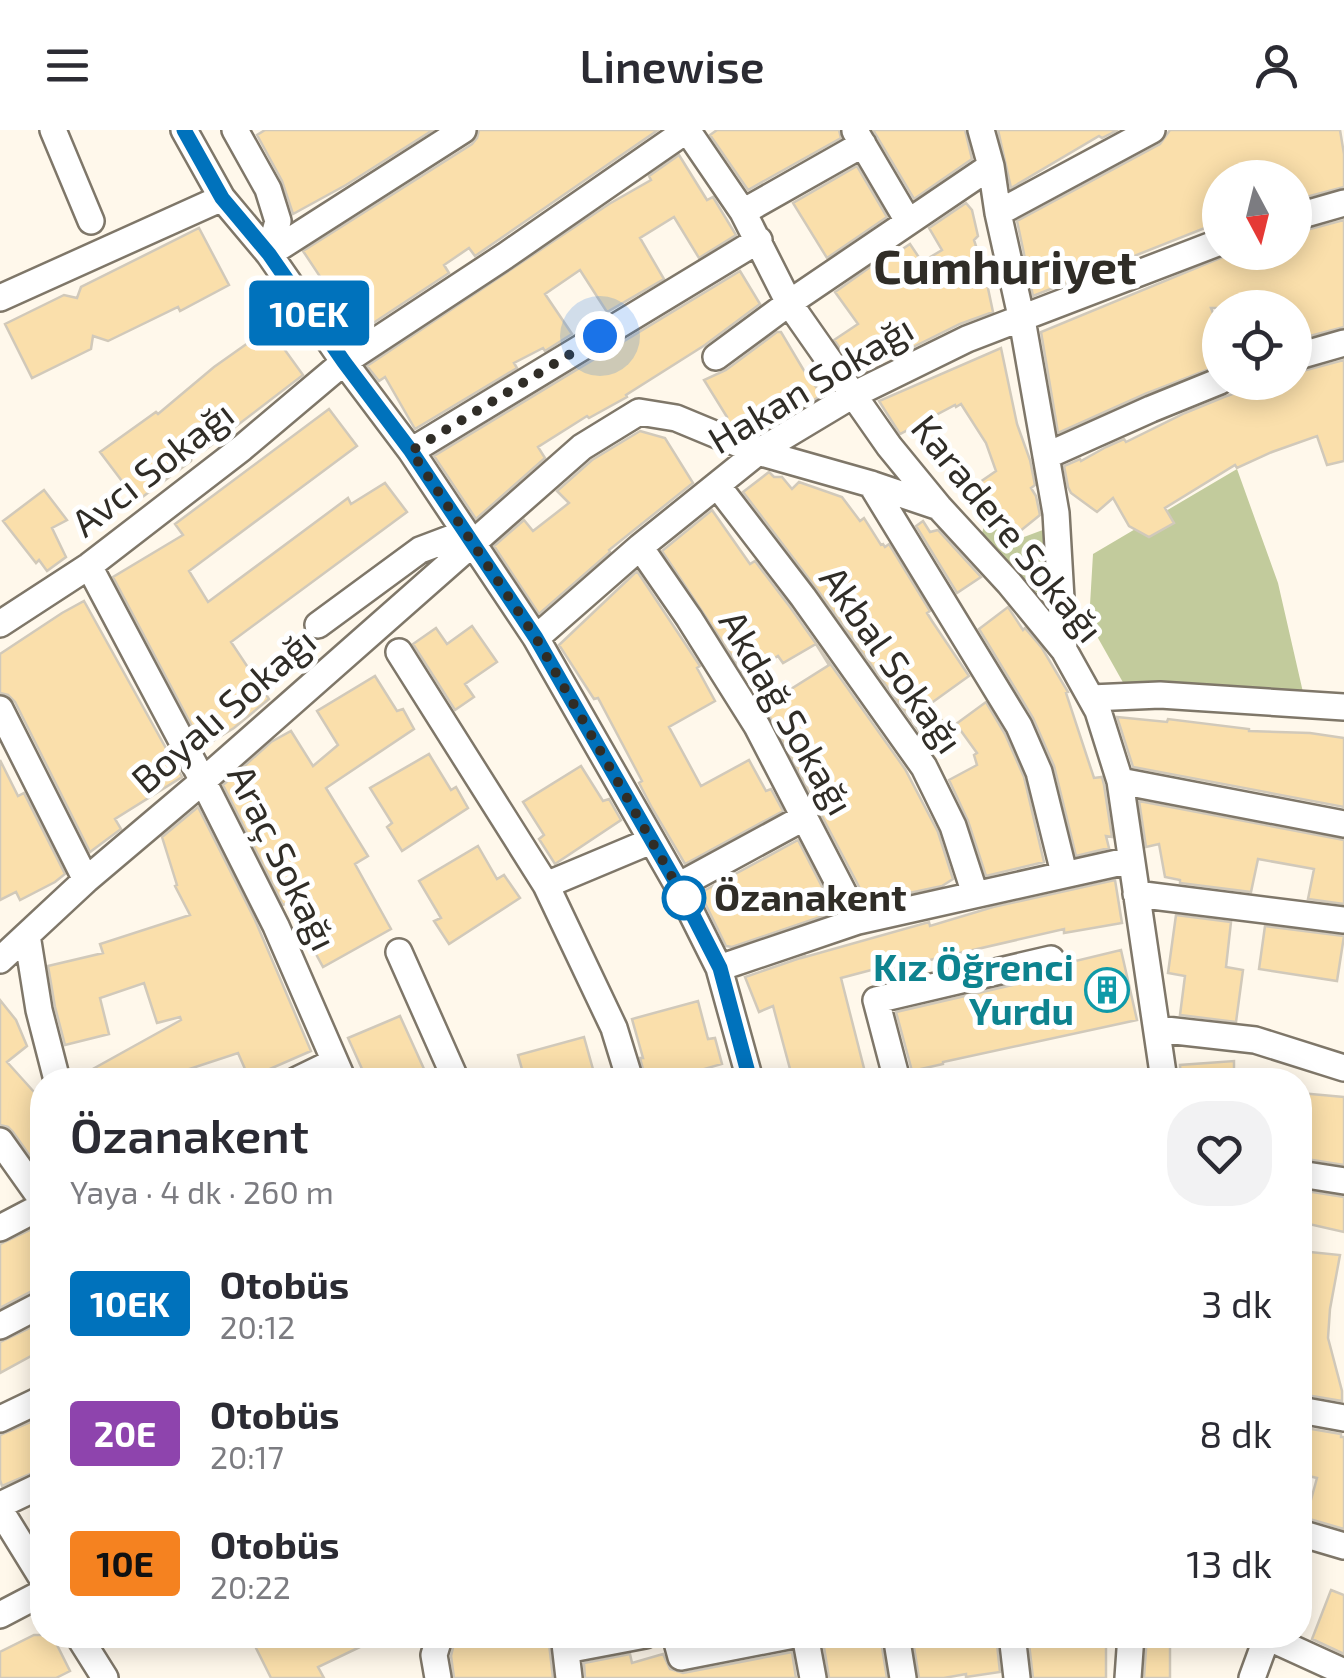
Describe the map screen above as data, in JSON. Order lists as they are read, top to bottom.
{
  "streets": {
    "street": [
      "Hakan Sokağı",
      "Avcı Sokağı",
      "Karadere Sokağı",
      "Akbal Sokağı",
      "Boyalı Sokağı",
      "Akdağ Sokağı",
      "Araç Sokağı"
    ]
  },
  "crossings": [
    ["Hakan Sokağı", "Karadere Sokağı"],
    ["Hakan Sokağı", "Akbal Sokağı"],
    ["Hakan Sokağı", "Boyalı Sokağı"],
    ["Hakan Sokağı", "Akdağ Sokağı"],
    ["Avcı Sokağı", "Karadere Sokağı"],
    ["Avcı Sokağı", "Araç Sokağı"],
    ["Boyalı Sokağı", "Araç Sokağı"]
  ],
  "districts": ["Cumhuriyet"],
  "places": {
    "other": ["Özanakent"],
    "building": ["Kız Öğrenci Yurdu"]
  },
  "lines": ["bus line 10EK"],
  "north": "bottom",
  "page": {
    "header": "Linewise",
    "on_map": "10EK",
    "heading": ["Özanakent", "Yaya · 4 dk · 260 m"],
    "list": [
      {
        "mark": "10EK",
        "name": "Otobüs",
        "note": "20:12",
        "value": "3 dk"
      },
      {
        "mark": "20E",
        "name": "Otobüs",
        "note": "20:17",
        "value": "8 dk"
      },
      {
        "mark": "10E",
        "name": "Otobüs",
        "note": "20:22",
        "value": "13 dk"
      }
    ]
  }
}
